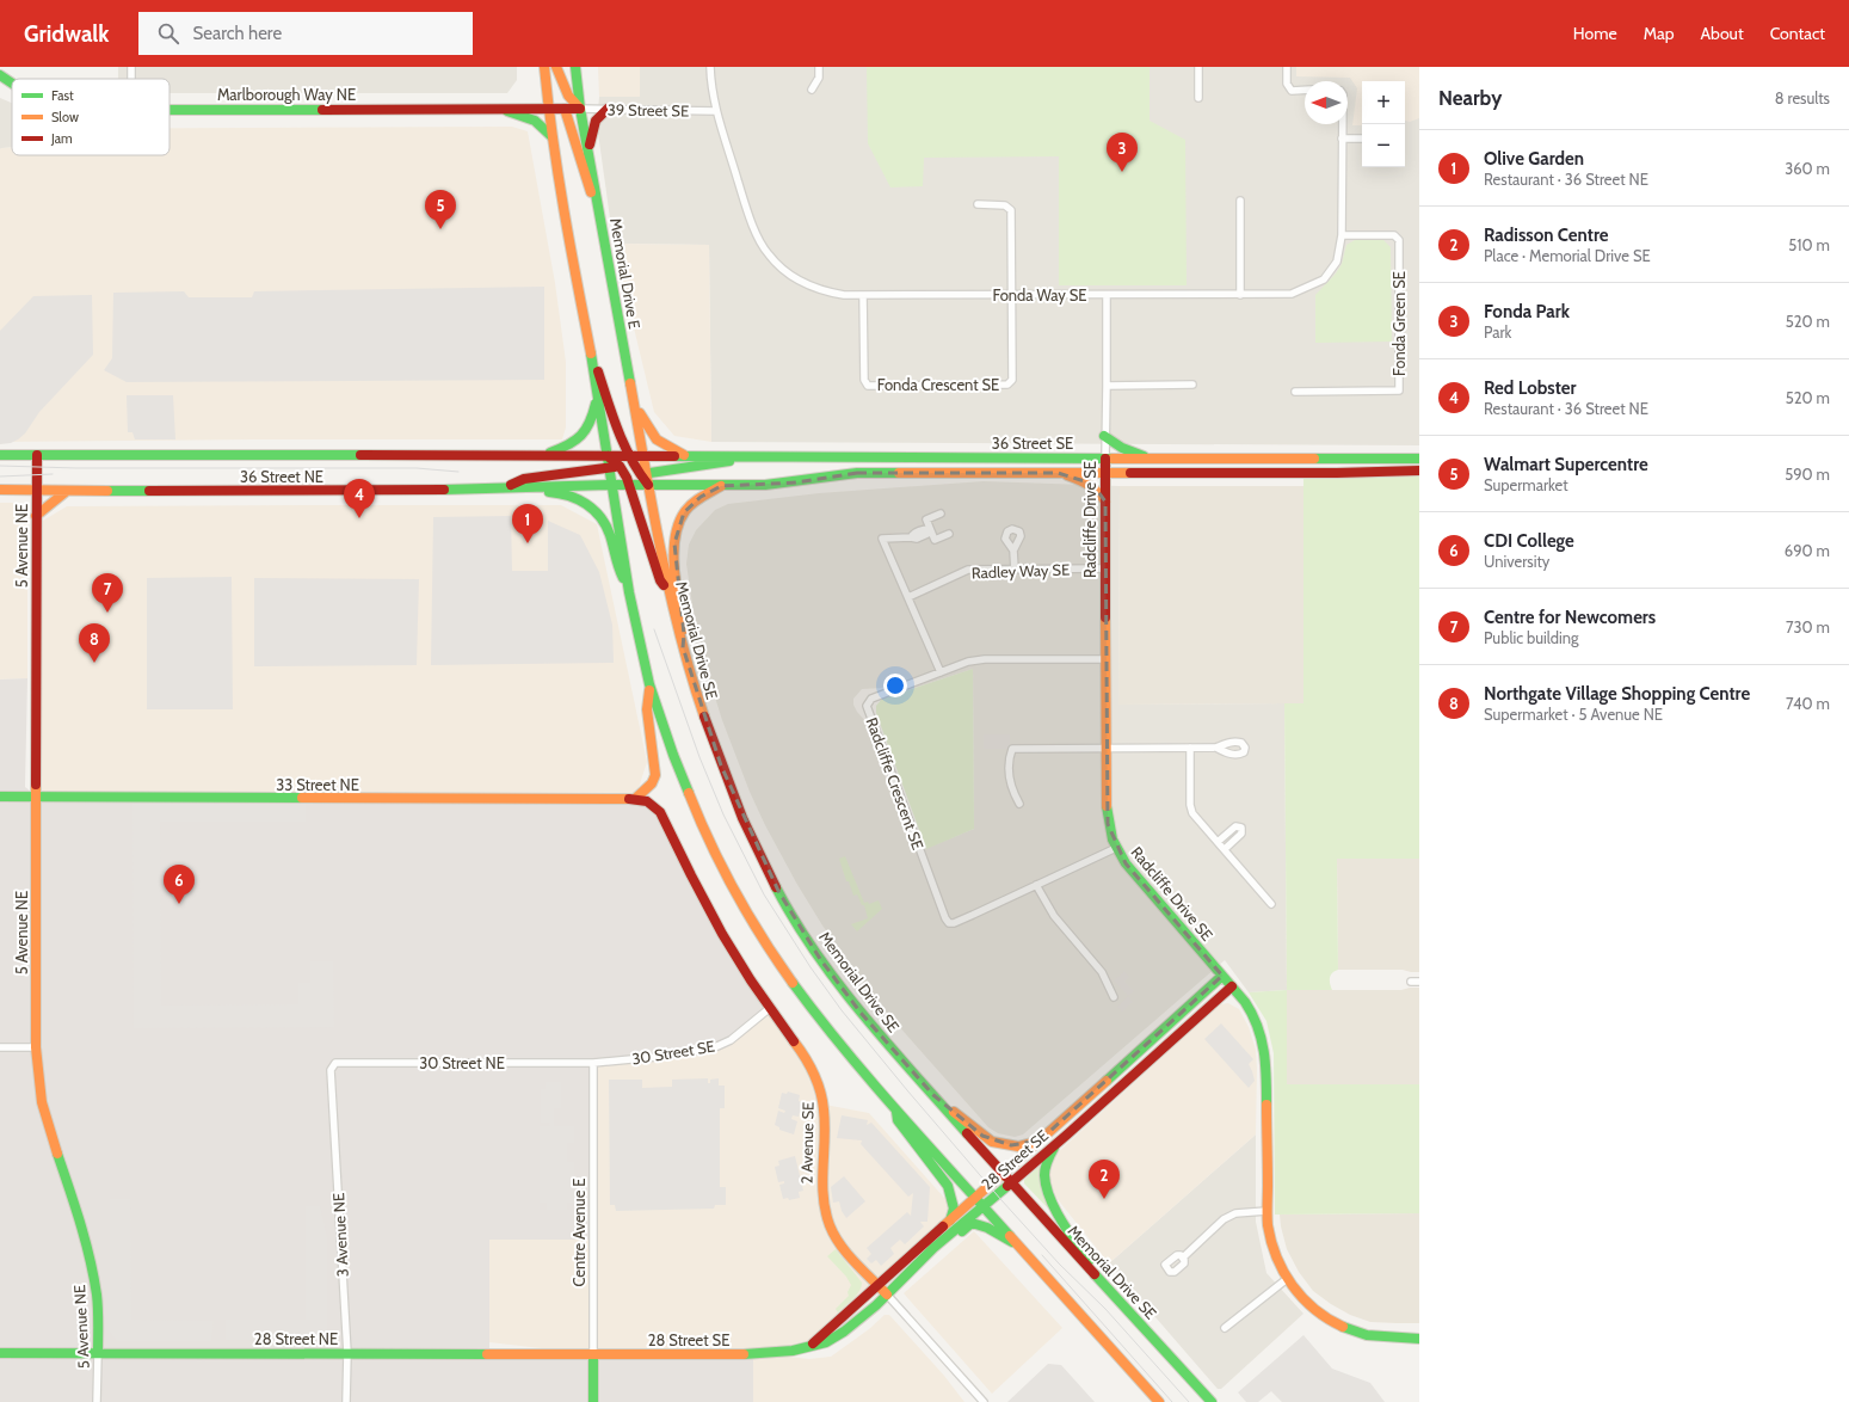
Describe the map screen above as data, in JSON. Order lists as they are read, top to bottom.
{
  "streets": {
    "main road": [
      "Marlborough Way NE",
      "Memorial Drive E",
      "36 Street SE",
      "36 Street NE",
      "Radcliffe Drive SE",
      "5 Avenue NE",
      "Memorial Drive SE",
      "33 Street NE",
      "2 Avenue SE",
      "28 Street SE",
      "Centre Avenue E",
      "28 Street NE"
    ],
    "street": [
      "39 Street SE",
      "Fonda Way SE",
      "Fonda Green SE",
      "Fonda Crescent SE",
      "Radley Way SE",
      "Radcliffe Crescent SE",
      "30 Street SE",
      "30 Street NE",
      "3 Avenue NE"
    ]
  },
  "crossings": [
    ["Marlborough Way NE", "39 Street SE"],
    ["Marlborough Way NE", "Memorial Drive E"],
    ["39 Street SE", "Memorial Drive E"],
    ["39 Street SE", "Fonda Way SE"],
    ["Memorial Drive E", "36 Street SE"],
    ["Memorial Drive E", "36 Street NE"],
    ["Memorial Drive E", "Memorial Drive SE"],
    ["Fonda Way SE", "Fonda Green SE"],
    ["Fonda Way SE", "Fonda Crescent SE"],
    ["Fonda Way SE", "Radcliffe Drive SE"],
    ["36 Street SE", "36 Street NE"],
    ["36 Street SE", "Radcliffe Drive SE"],
    ["36 Street SE", "Memorial Drive SE"],
    ["36 Street NE", "5 Avenue NE"],
    ["Radcliffe Drive SE", "Radley Way SE"],
    ["Radcliffe Drive SE", "Radcliffe Crescent SE"],
    ["Radcliffe Drive SE", "28 Street SE"],
    ["5 Avenue NE", "33 Street NE"],
    ["5 Avenue NE", "28 Street NE"],
    ["Memorial Drive SE", "28 Street SE"],
    ["33 Street NE", "2 Avenue SE"],
    ["30 Street SE", "30 Street NE"],
    ["30 Street SE", "2 Avenue SE"],
    ["30 Street SE", "Centre Avenue E"],
    ["30 Street NE", "Centre Avenue E"],
    ["30 Street NE", "3 Avenue NE"],
    ["2 Avenue SE", "28 Street SE"],
    ["28 Street SE", "Centre Avenue E"],
    ["28 Street SE", "28 Street NE"],
    ["Centre Avenue E", "28 Street NE"],
    ["3 Avenue NE", "28 Street NE"]
  ],
  "legend": ["Fast", "Slow", "Jam"],
  "north": "left",
  "page": {
    "header": "Gridwalk",
    "search": "Search here",
    "nav": [
      "Home",
      "Map",
      "About",
      "Contact"
    ],
    "heading": ["Nearby", "8 results"],
    "map_buttons": ["+", "−"],
    "list": [
      {
        "mark": "1",
        "name": "Olive Garden",
        "note": "Restaurant · 36 Street NE",
        "value": "360 m"
      },
      {
        "mark": "2",
        "name": "Radisson Centre",
        "note": "Place · Memorial Drive SE",
        "value": "510 m"
      },
      {
        "mark": "3",
        "name": "Fonda Park",
        "note": "Park",
        "value": "520 m"
      },
      {
        "mark": "4",
        "name": "Red Lobster",
        "note": "Restaurant · 36 Street NE",
        "value": "520 m"
      },
      {
        "mark": "5",
        "name": "Walmart Supercentre",
        "note": "Supermarket",
        "value": "590 m"
      },
      {
        "mark": "6",
        "name": "CDI College",
        "note": "University",
        "value": "690 m"
      },
      {
        "mark": "7",
        "name": "Centre for Newcomers",
        "note": "Public building",
        "value": "730 m"
      },
      {
        "mark": "8",
        "name": "Northgate Village Shopping Centre",
        "note": "Supermarket · 5 Avenue NE",
        "value": "740 m"
      }
    ],
    "pins": [
      "3",
      "5",
      "4",
      "1",
      "7",
      "8",
      "6",
      "2"
    ]
  }
}
